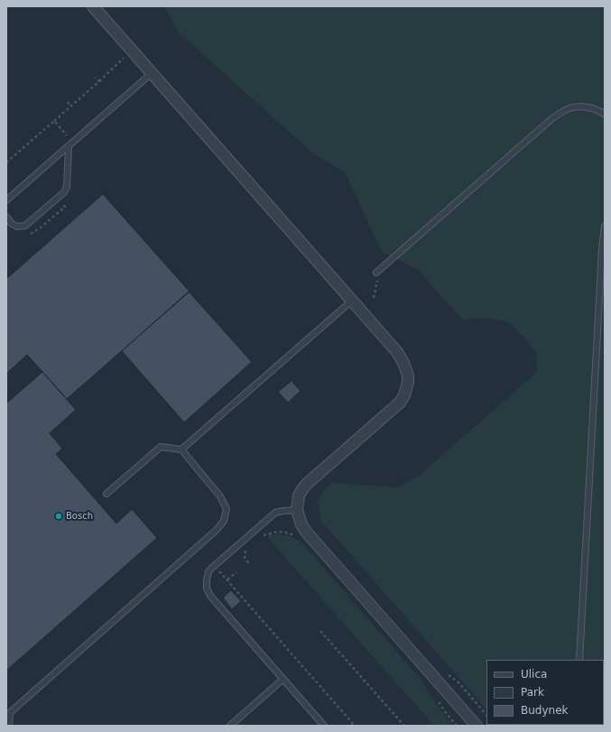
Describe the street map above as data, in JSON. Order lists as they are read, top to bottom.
{
  "places": ["Bosch"],
  "legend": ["Ulica", "Park", "Budynek"]
}
